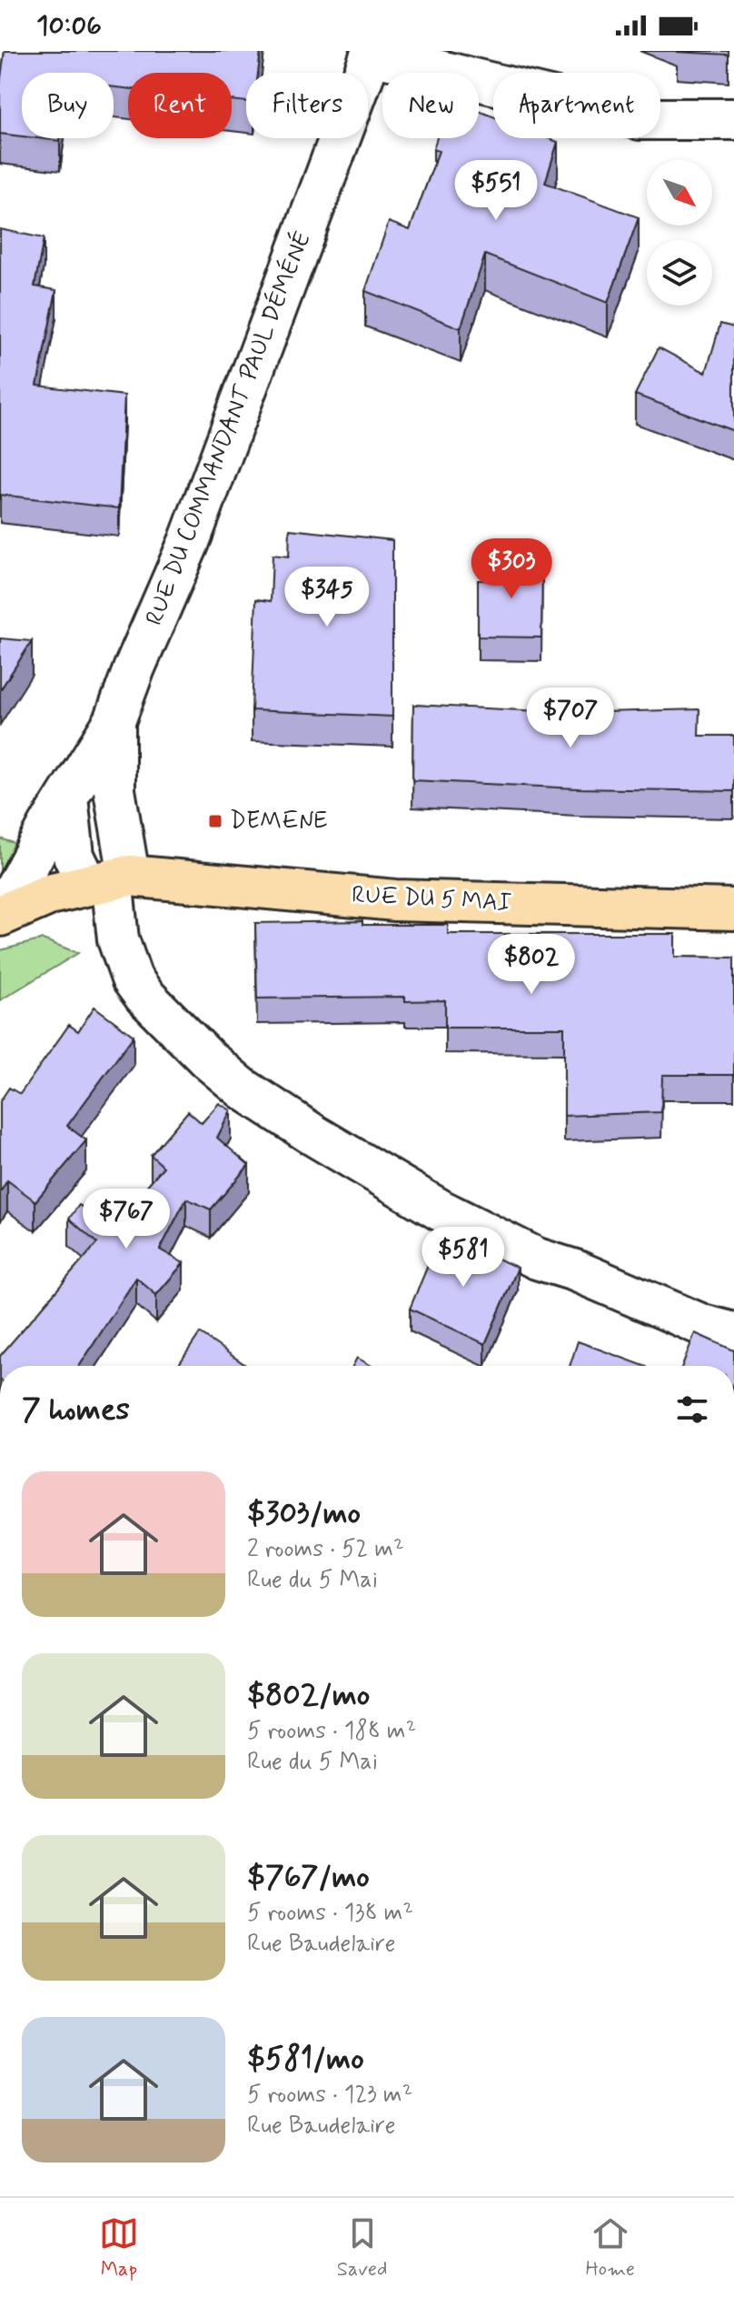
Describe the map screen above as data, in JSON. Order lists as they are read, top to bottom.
{
  "streets": {
    "main road": ["RUE DU COMMANDANT PAUL DÉMÉNÉ", "RUE DU 5 MAI"]
  },
  "crossings": [
    ["RUE DU COMMANDANT PAUL DÉMÉNÉ", "RUE DU 5 MAI"]
  ],
  "places": {
    "transit": ["DEMENE"]
  },
  "north": "bottom right",
  "page": {
    "status": "10:06",
    "chip": [
      "Buy",
      "Rent",
      "Filters",
      "New",
      "Apartment"
    ],
    "price": [
      "$551",
      "$303",
      "$345",
      "$707",
      "$802",
      "$767",
      "$581"
    ],
    "heading": "7 homes",
    "list": [
      {
        "name": "$303/mo",
        "note": "2 rooms · 52 m² · Rue du 5 Mai"
      },
      {
        "name": "$802/mo",
        "note": "5 rooms · 188 m² · Rue du 5 Mai"
      },
      {
        "name": "$767/mo",
        "note": "5 rooms · 138 m² · Rue Baudelaire"
      },
      {
        "name": "$581/mo",
        "note": "5 rooms · 123 m² · Rue Baudelaire"
      }
    ],
    "tabs": ["Map", "Saved", "Home"]
  }
}
